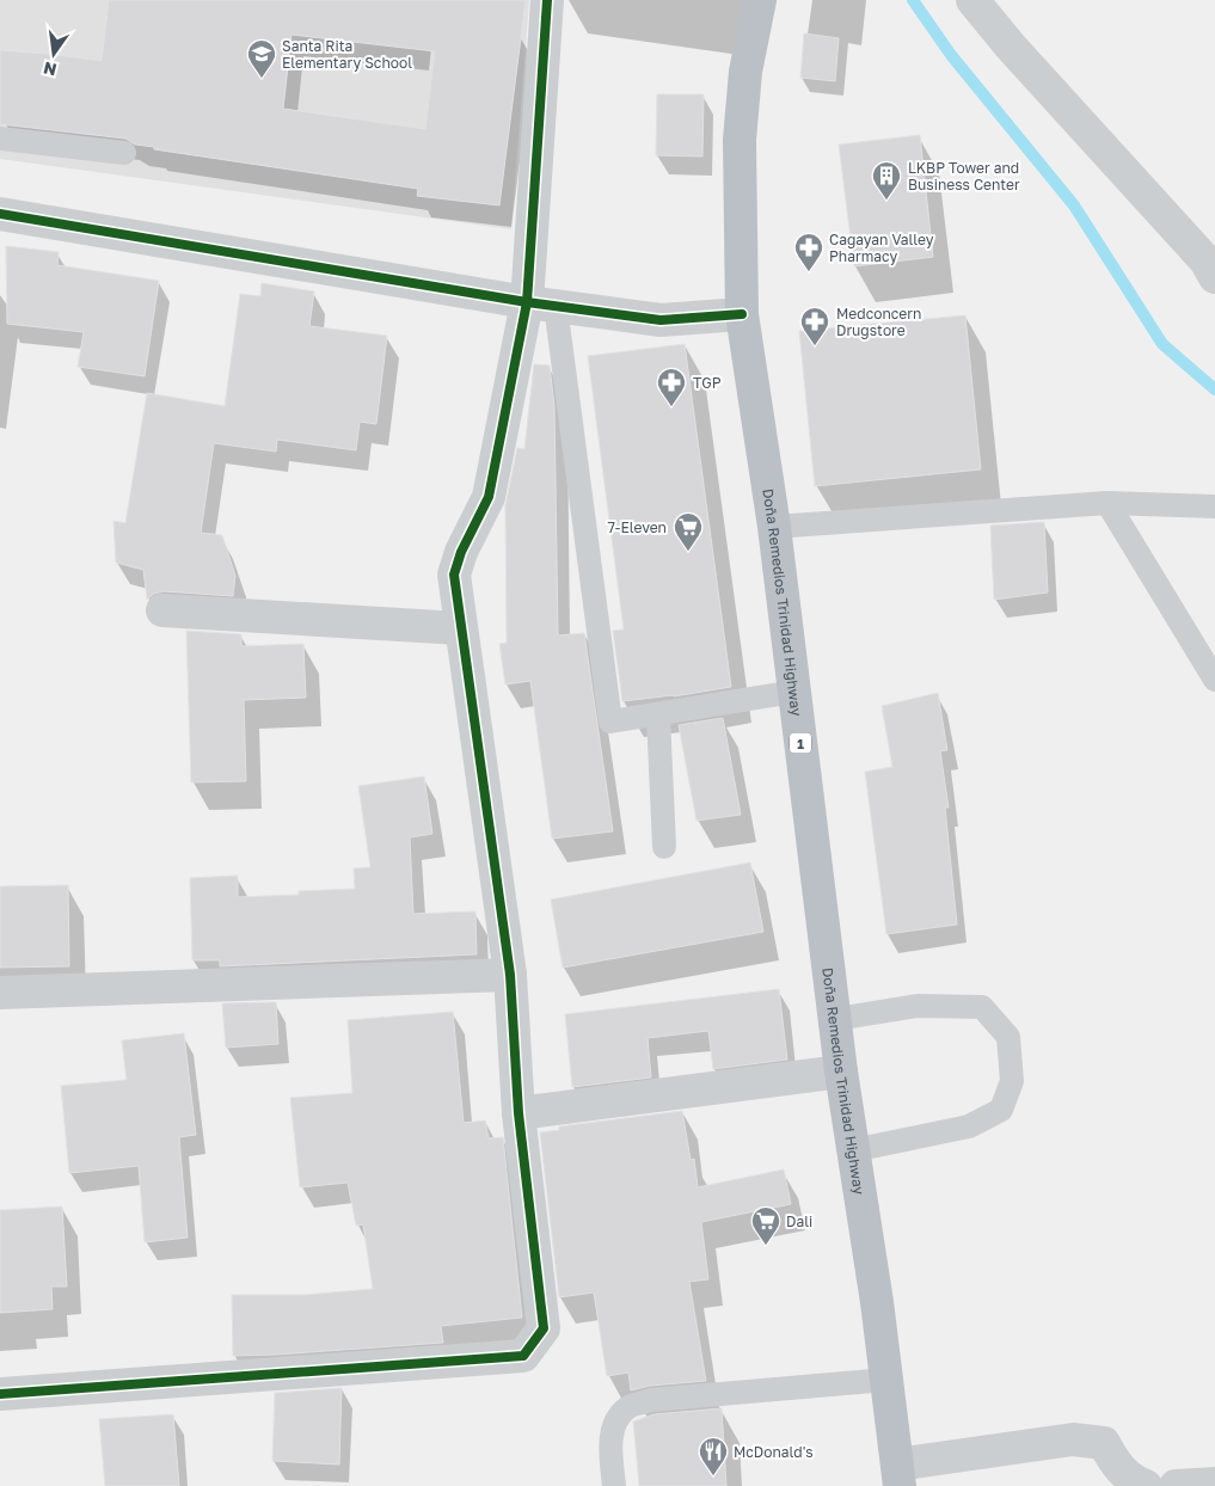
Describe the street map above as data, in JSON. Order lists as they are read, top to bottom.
{
  "streets": {
    "highway": ["Doña Remedios Trinidad Highway", "1"]
  },
  "places": {
    "school or university": ["Santa Rita Elementary School"],
    "building": ["LKBP Tower and Business Center"],
    "pharmacy": ["Cagayan Valley Pharmacy", "Medconcern Drugstore", "TGP"],
    "supermarket": ["7-Eleven", "Dali"],
    "restaurant": ["McDonald's"]
  },
  "north": "bottom"
}
